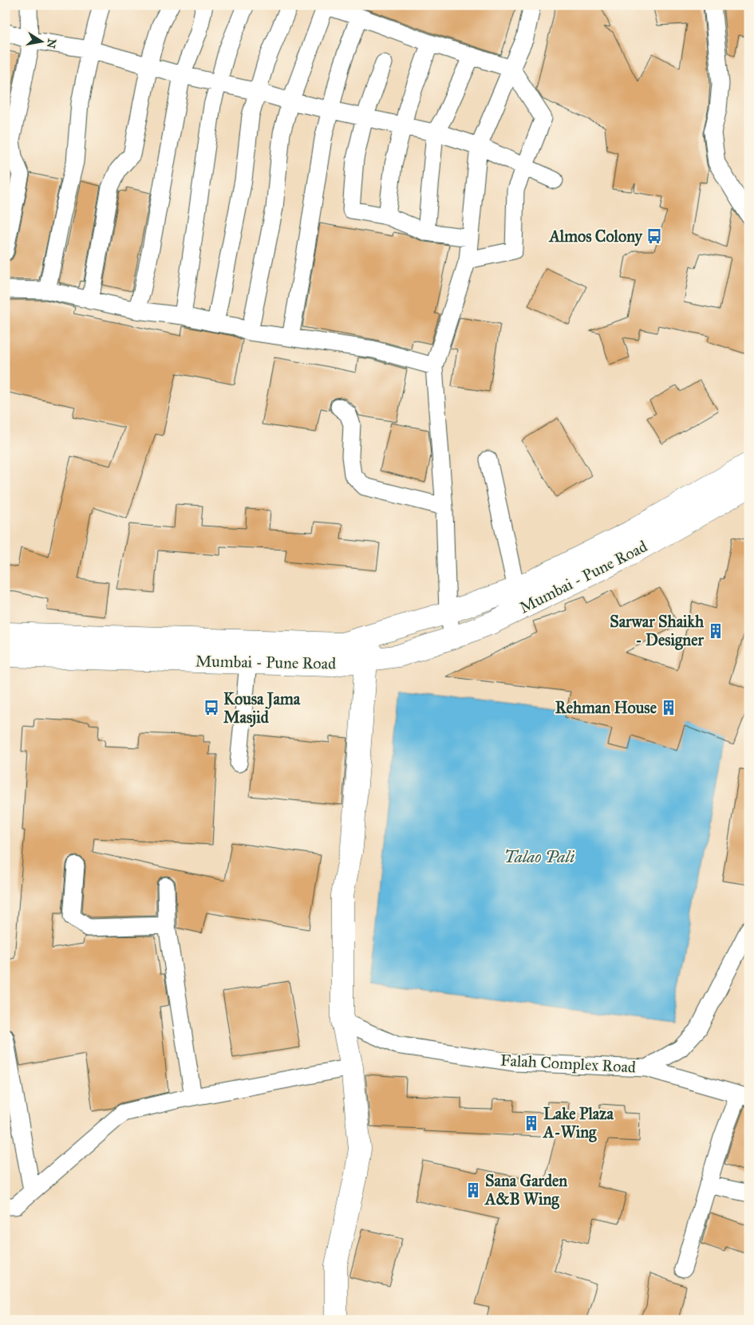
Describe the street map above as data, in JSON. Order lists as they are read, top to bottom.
{
  "streets": {
    "main road": ["Mumbai - Pune Road"],
    "street": ["Falah Complex Road"]
  },
  "water": ["Talao Pali"],
  "places": {
    "bus stop": ["Almos Colony", "Kousa Jama Masjid"],
    "building": [
      "Sarwar Shaikh - Designer",
      "Rehman House",
      "Lake Plaza A-Wing",
      "Sana Garden A&B Wing"
    ]
  },
  "north": "right"
}
